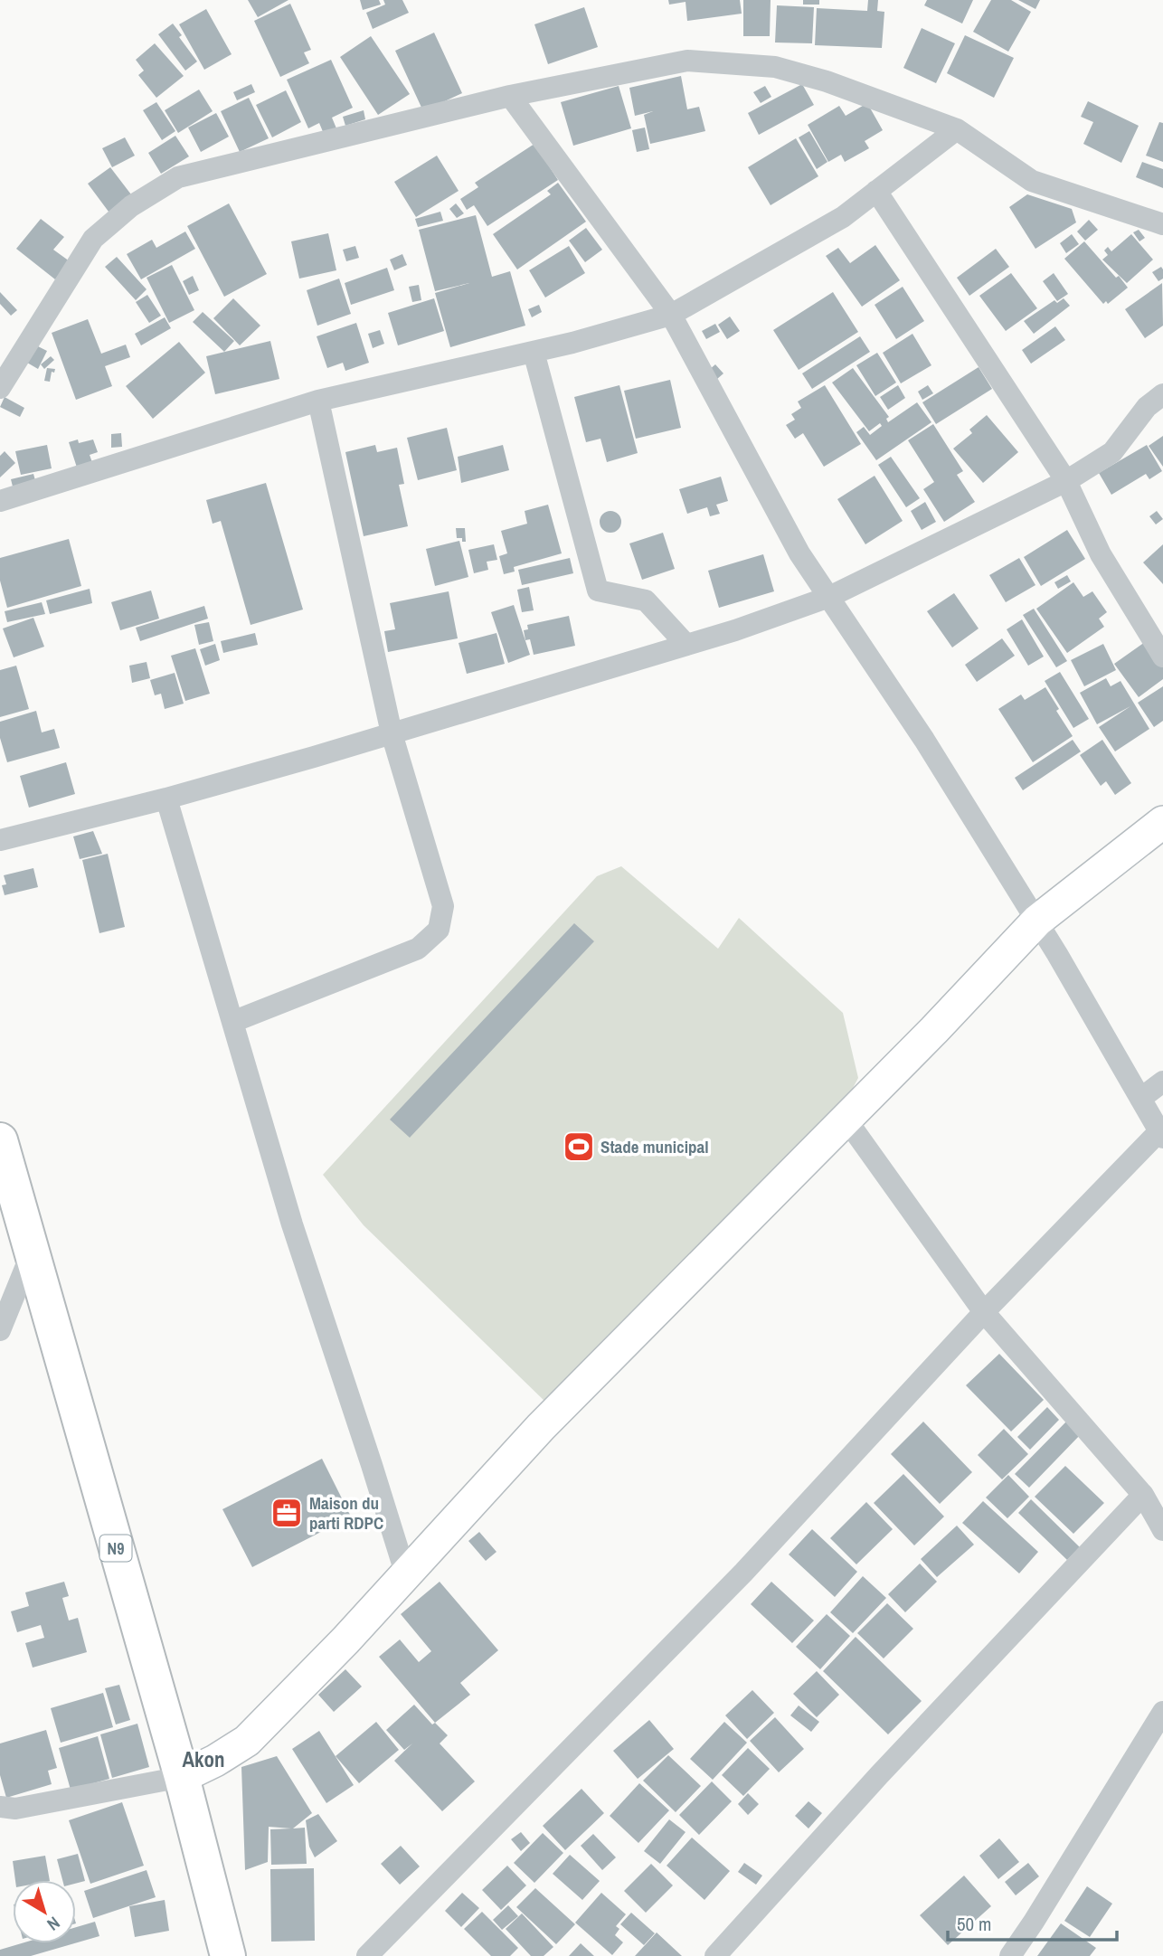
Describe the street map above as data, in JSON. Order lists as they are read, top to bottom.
{
  "streets": {
    "highway": ["N9"]
  },
  "districts": ["Akon"],
  "places": {
    "sports": ["Stade municipal"],
    "office": ["Maison du parti RDPC"]
  },
  "scale_bar": "50 m",
  "north": "bottom right"
}
